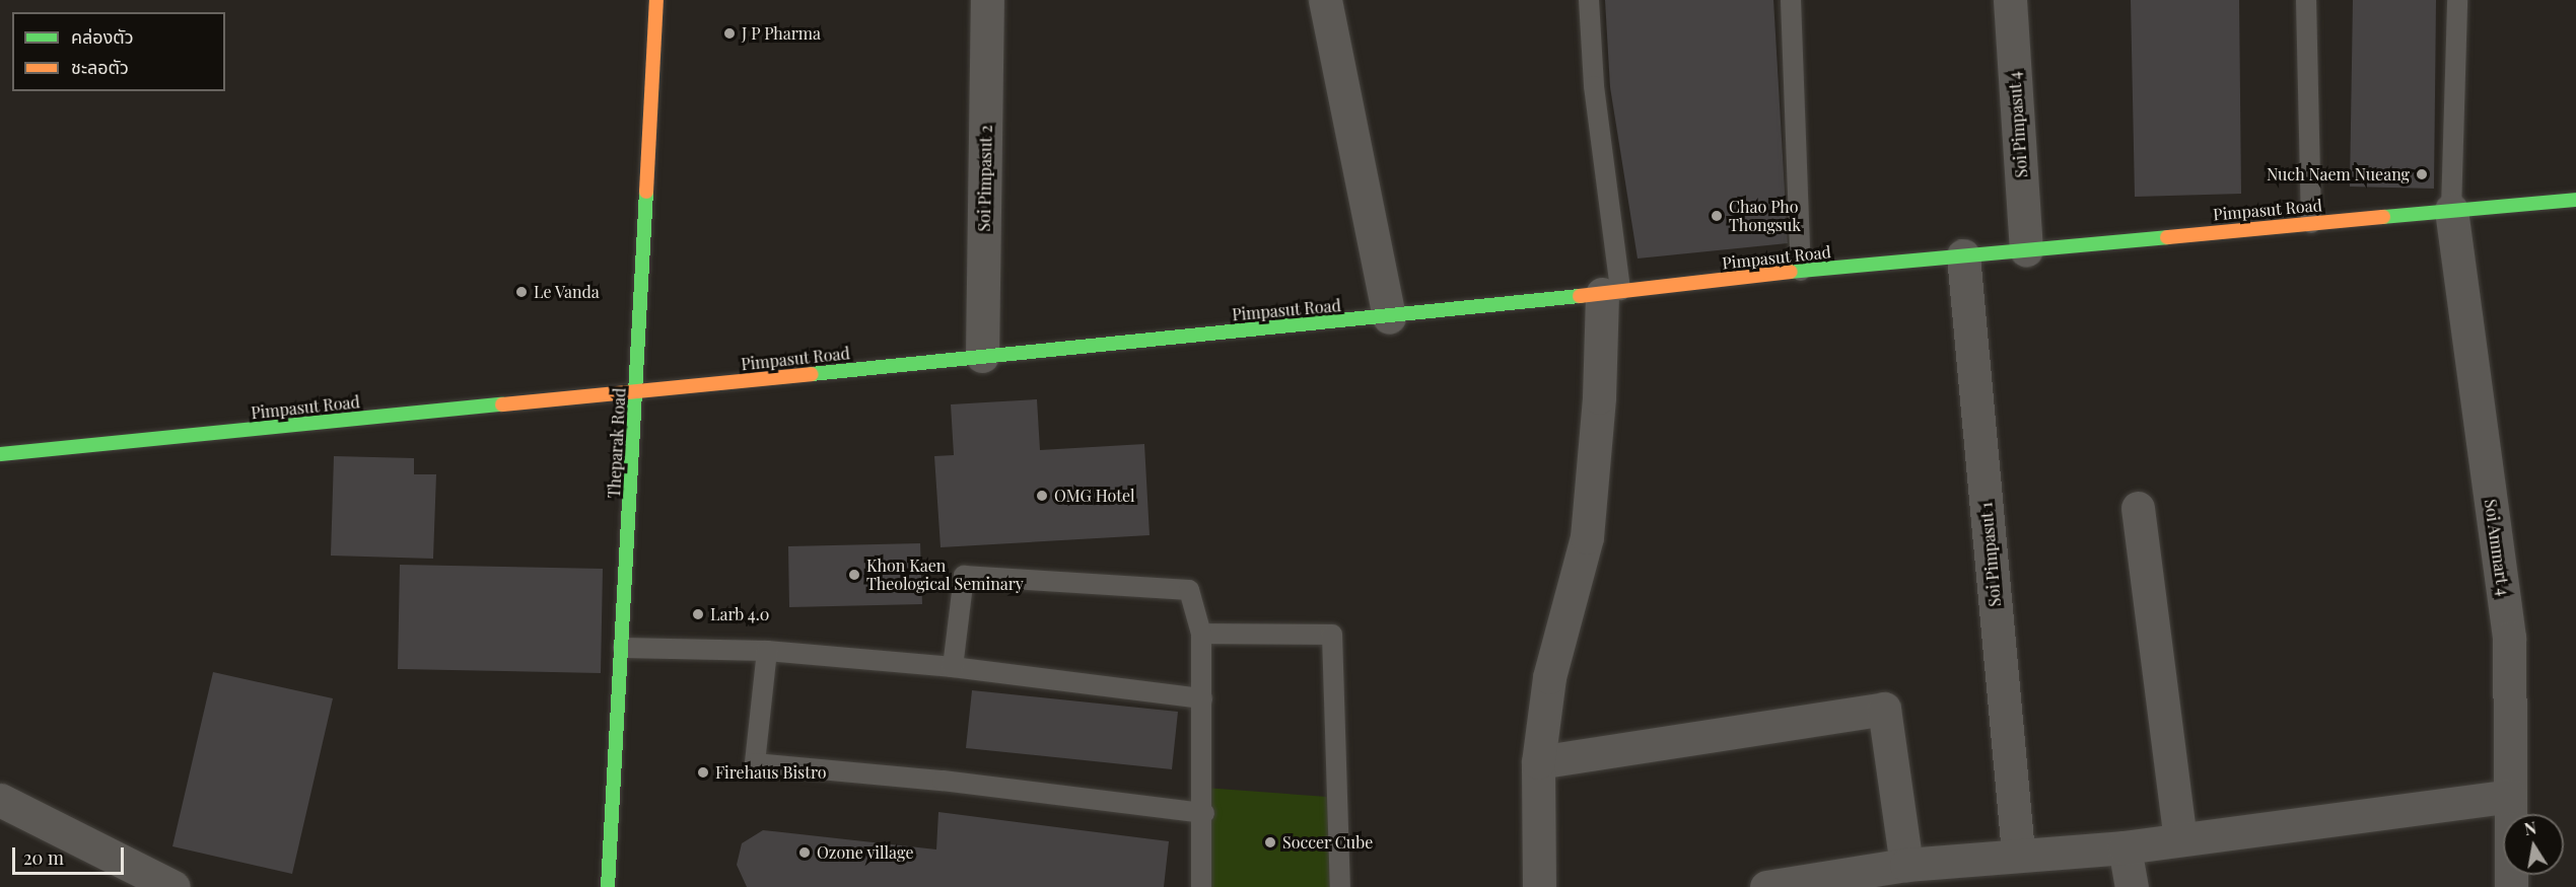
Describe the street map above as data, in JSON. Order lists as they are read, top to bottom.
{
  "streets": {
    "street": [
      "Soi Pimpasut 4",
      "Soi Pimpasut 2",
      "Pimpasut Road",
      "Theparak Road",
      "Soi Ammart 4",
      "Soi Pimpasut 1"
    ]
  },
  "crossings": [
    ["Soi Pimpasut 4", "Pimpasut Road"],
    ["Soi Pimpasut 2", "Pimpasut Road"],
    ["Pimpasut Road", "Theparak Road"],
    ["Pimpasut Road", "Soi Ammart 4"],
    ["Pimpasut Road", "Soi Pimpasut 1"]
  ],
  "places": [
    "J P Pharma",
    "Nuch Naem Nueang",
    "Chao Pho Thongsuk",
    "Le Vanda",
    "OMG Hotel",
    "Khon Kaen Theological Seminary",
    "Larb 4.0",
    "Firehaus Bistro",
    "Soccer Cube",
    "Ozone village"
  ],
  "legend": ["คล่องตัว", "ชะลอตัว"],
  "scale_bar": "20 m",
  "north": "top"
}
